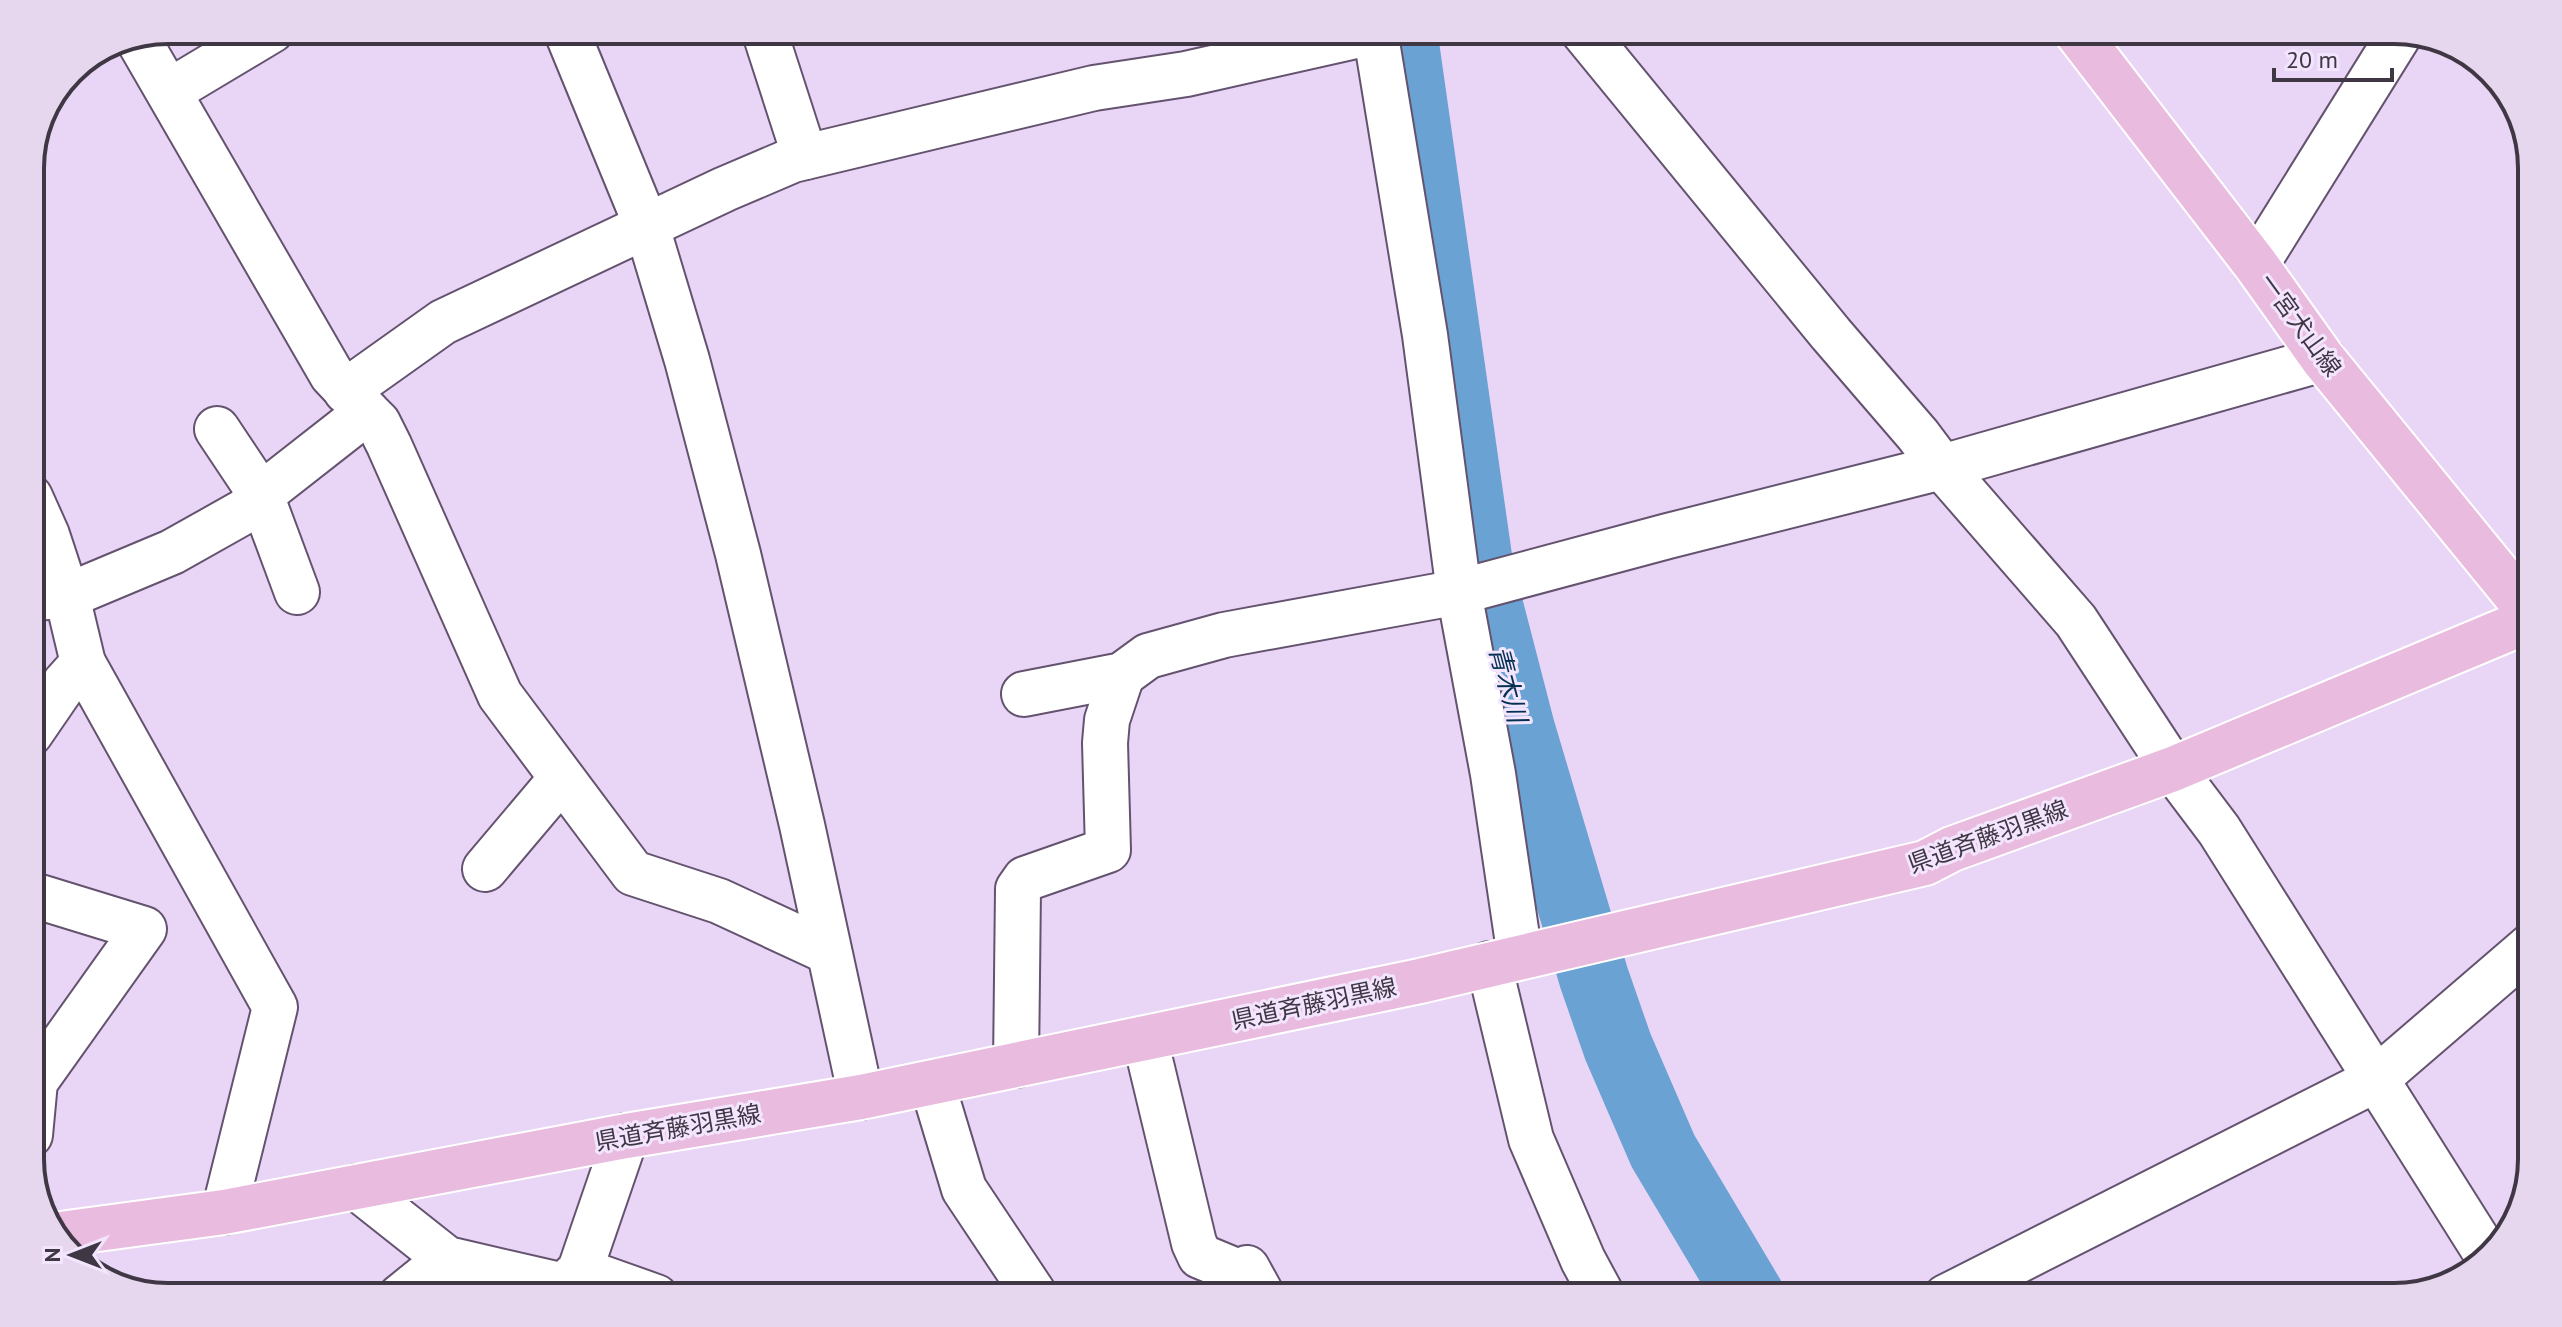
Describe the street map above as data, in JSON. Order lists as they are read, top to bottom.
{
  "streets": {
    "main road": ["一宮犬山線", "県道斉藤羽黒線"]
  },
  "water": ["青木川"],
  "scale_bar": "20 m",
  "north": "left"
}
